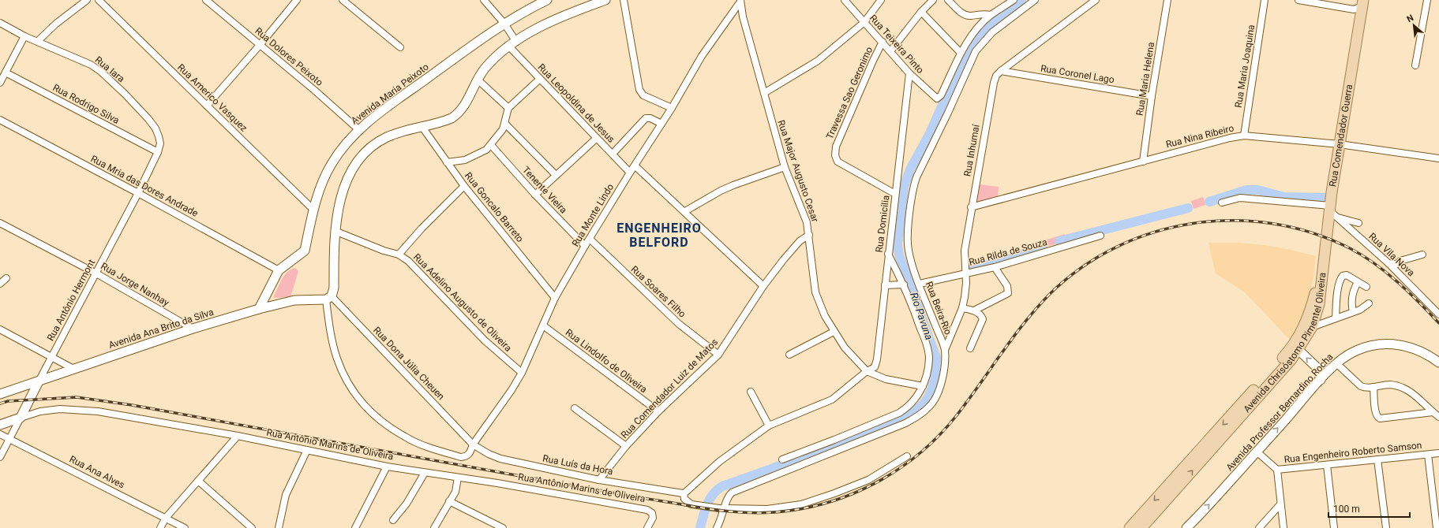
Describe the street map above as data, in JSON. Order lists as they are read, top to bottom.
{
  "streets": {
    "main road": [
      "Avenida Maria Peixoto",
      "Rua Comendador Guerra",
      "Rua Antônio Hermont",
      "Avenida Ana Brito da Silva",
      "Avenida Chrisóstomo Pimentel Oliveira",
      "Avenida Professor Bernardino Rocha",
      "Rua Antônio Marins de Oliveira"
    ],
    "street": [
      "Rua Teixeira Pinto",
      "Rua Dolores Peixoto",
      "Rua Maria Joaquina",
      "Rua Iara",
      "Rua Coronel Lago",
      "Rua Maria Helena",
      "Travessa Sao Geronimo",
      "Rua Americo Vasquez",
      "Rua Leopoldina de Jesus",
      "Rua Rodrigo Silva",
      "Rua Nina Ribeiro",
      "Rua Inhumaí",
      "Rua Major Augusto Cesar",
      "Rua Mria das Dores Andrade",
      "Tenente Vieira",
      "Rua Goncalo Barreto",
      "Rua Monte Lindo",
      "Rua Domicilia",
      "Rua Rilda de Souza",
      "Rua Vila Nova",
      "Rua Jorge Nanhay",
      "Rua Soares Filho",
      "Rua Adelino Augusto de Oliveira",
      "Rua Beira-Rio",
      "Rua Lindolfo de Oliveira",
      "Rua Dona Júlia Cheuen",
      "Rua Comendador Luiz de Matos",
      "Rua Engenheiro Roberto Samson",
      "Rua Luís da Hora",
      "Rua Ana Alves"
    ]
  },
  "crossings": [
    ["Rua Teixeira Pinto", "Travessa Sao Geronimo"],
    ["Rua Teixeira Pinto", "Rua Domicilia"],
    ["Rua Dolores Peixoto", "Avenida Maria Peixoto"],
    ["Rua Maria Joaquina", "Rua Nina Ribeiro"],
    ["Rua Iara", "Rua Rodrigo Silva"],
    ["Rua Iara", "Rua Antônio Hermont"],
    ["Rua Coronel Lago", "Rua Maria Helena"],
    ["Rua Coronel Lago", "Rua Inhumaí"],
    ["Rua Maria Helena", "Rua Nina Ribeiro"],
    ["Travessa Sao Geronimo", "Rua Domicilia"],
    ["Avenida Maria Peixoto", "Rua Americo Vasquez"],
    ["Avenida Maria Peixoto", "Rua Leopoldina de Jesus"],
    ["Avenida Maria Peixoto", "Rua Mria das Dores Andrade"],
    ["Rua Leopoldina de Jesus", "Rua Monte Lindo"],
    ["Rua Rodrigo Silva", "Rua Antônio Hermont"],
    ["Rua Comendador Guerra", "Rua Nina Ribeiro"],
    ["Rua Comendador Guerra", "Rua Vila Nova"],
    ["Rua Comendador Guerra", "Avenida Chrisóstomo Pimentel Oliveira"],
    ["Rua Nina Ribeiro", "Rua Inhumaí"],
    ["Rua Inhumaí", "Rua Rilda de Souza"],
    ["Rua Inhumaí", "Rua Beira-Rio"],
    ["Rua Major Augusto Cesar", "Rua Monte Lindo"],
    ["Rua Major Augusto Cesar", "Rua Domicilia"],
    ["Rua Major Augusto Cesar", "Rua Comendador Luiz de Matos"],
    ["Rua Mria das Dores Andrade", "Rua Antônio Hermont"],
    ["Tenente Vieira", "Rua Monte Lindo"],
    ["Rua Goncalo Barreto", "Rua Monte Lindo"],
    ["Rua Monte Lindo", "Rua Soares Filho"],
    ["Rua Monte Lindo", "Rua Adelino Augusto de Oliveira"],
    ["Rua Monte Lindo", "Avenida Ana Brito da Silva"],
    ["Rua Monte Lindo", "Rua Lindolfo de Oliveira"],
    ["Rua Monte Lindo", "Rua Dona Júlia Cheuen"],
    ["Rua Monte Lindo", "Rua Luís da Hora"],
    ["Rua Rilda de Souza", "Rua Beira-Rio"],
    ["Rua Jorge Nanhay", "Rua Antônio Hermont"],
    ["Rua Jorge Nanhay", "Avenida Ana Brito da Silva"],
    ["Rua Soares Filho", "Rua Comendador Luiz de Matos"],
    ["Rua Antônio Hermont", "Avenida Ana Brito da Silva"],
    ["Rua Antônio Hermont", "Rua Antônio Marins de Oliveira"],
    ["Rua Antônio Hermont", "Rua Ana Alves"],
    ["Avenida Ana Brito da Silva", "Rua Dona Júlia Cheuen"],
    ["Rua Lindolfo de Oliveira", "Rua Comendador Luiz de Matos"],
    ["Rua Dona Júlia Cheuen", "Rua Luís da Hora"],
    ["Rua Comendador Luiz de Matos", "Rua Luís da Hora"],
    ["Avenida Professor Bernardino Rocha", "Rua Engenheiro Roberto Samson"]
  ],
  "one_way": ["Avenida Professor Bernardino Rocha"],
  "districts": ["ENGENHEIRO BELFORD"],
  "water": ["Rio Pavuna"],
  "scale_bar": "100 m",
  "north": "top left"
}
